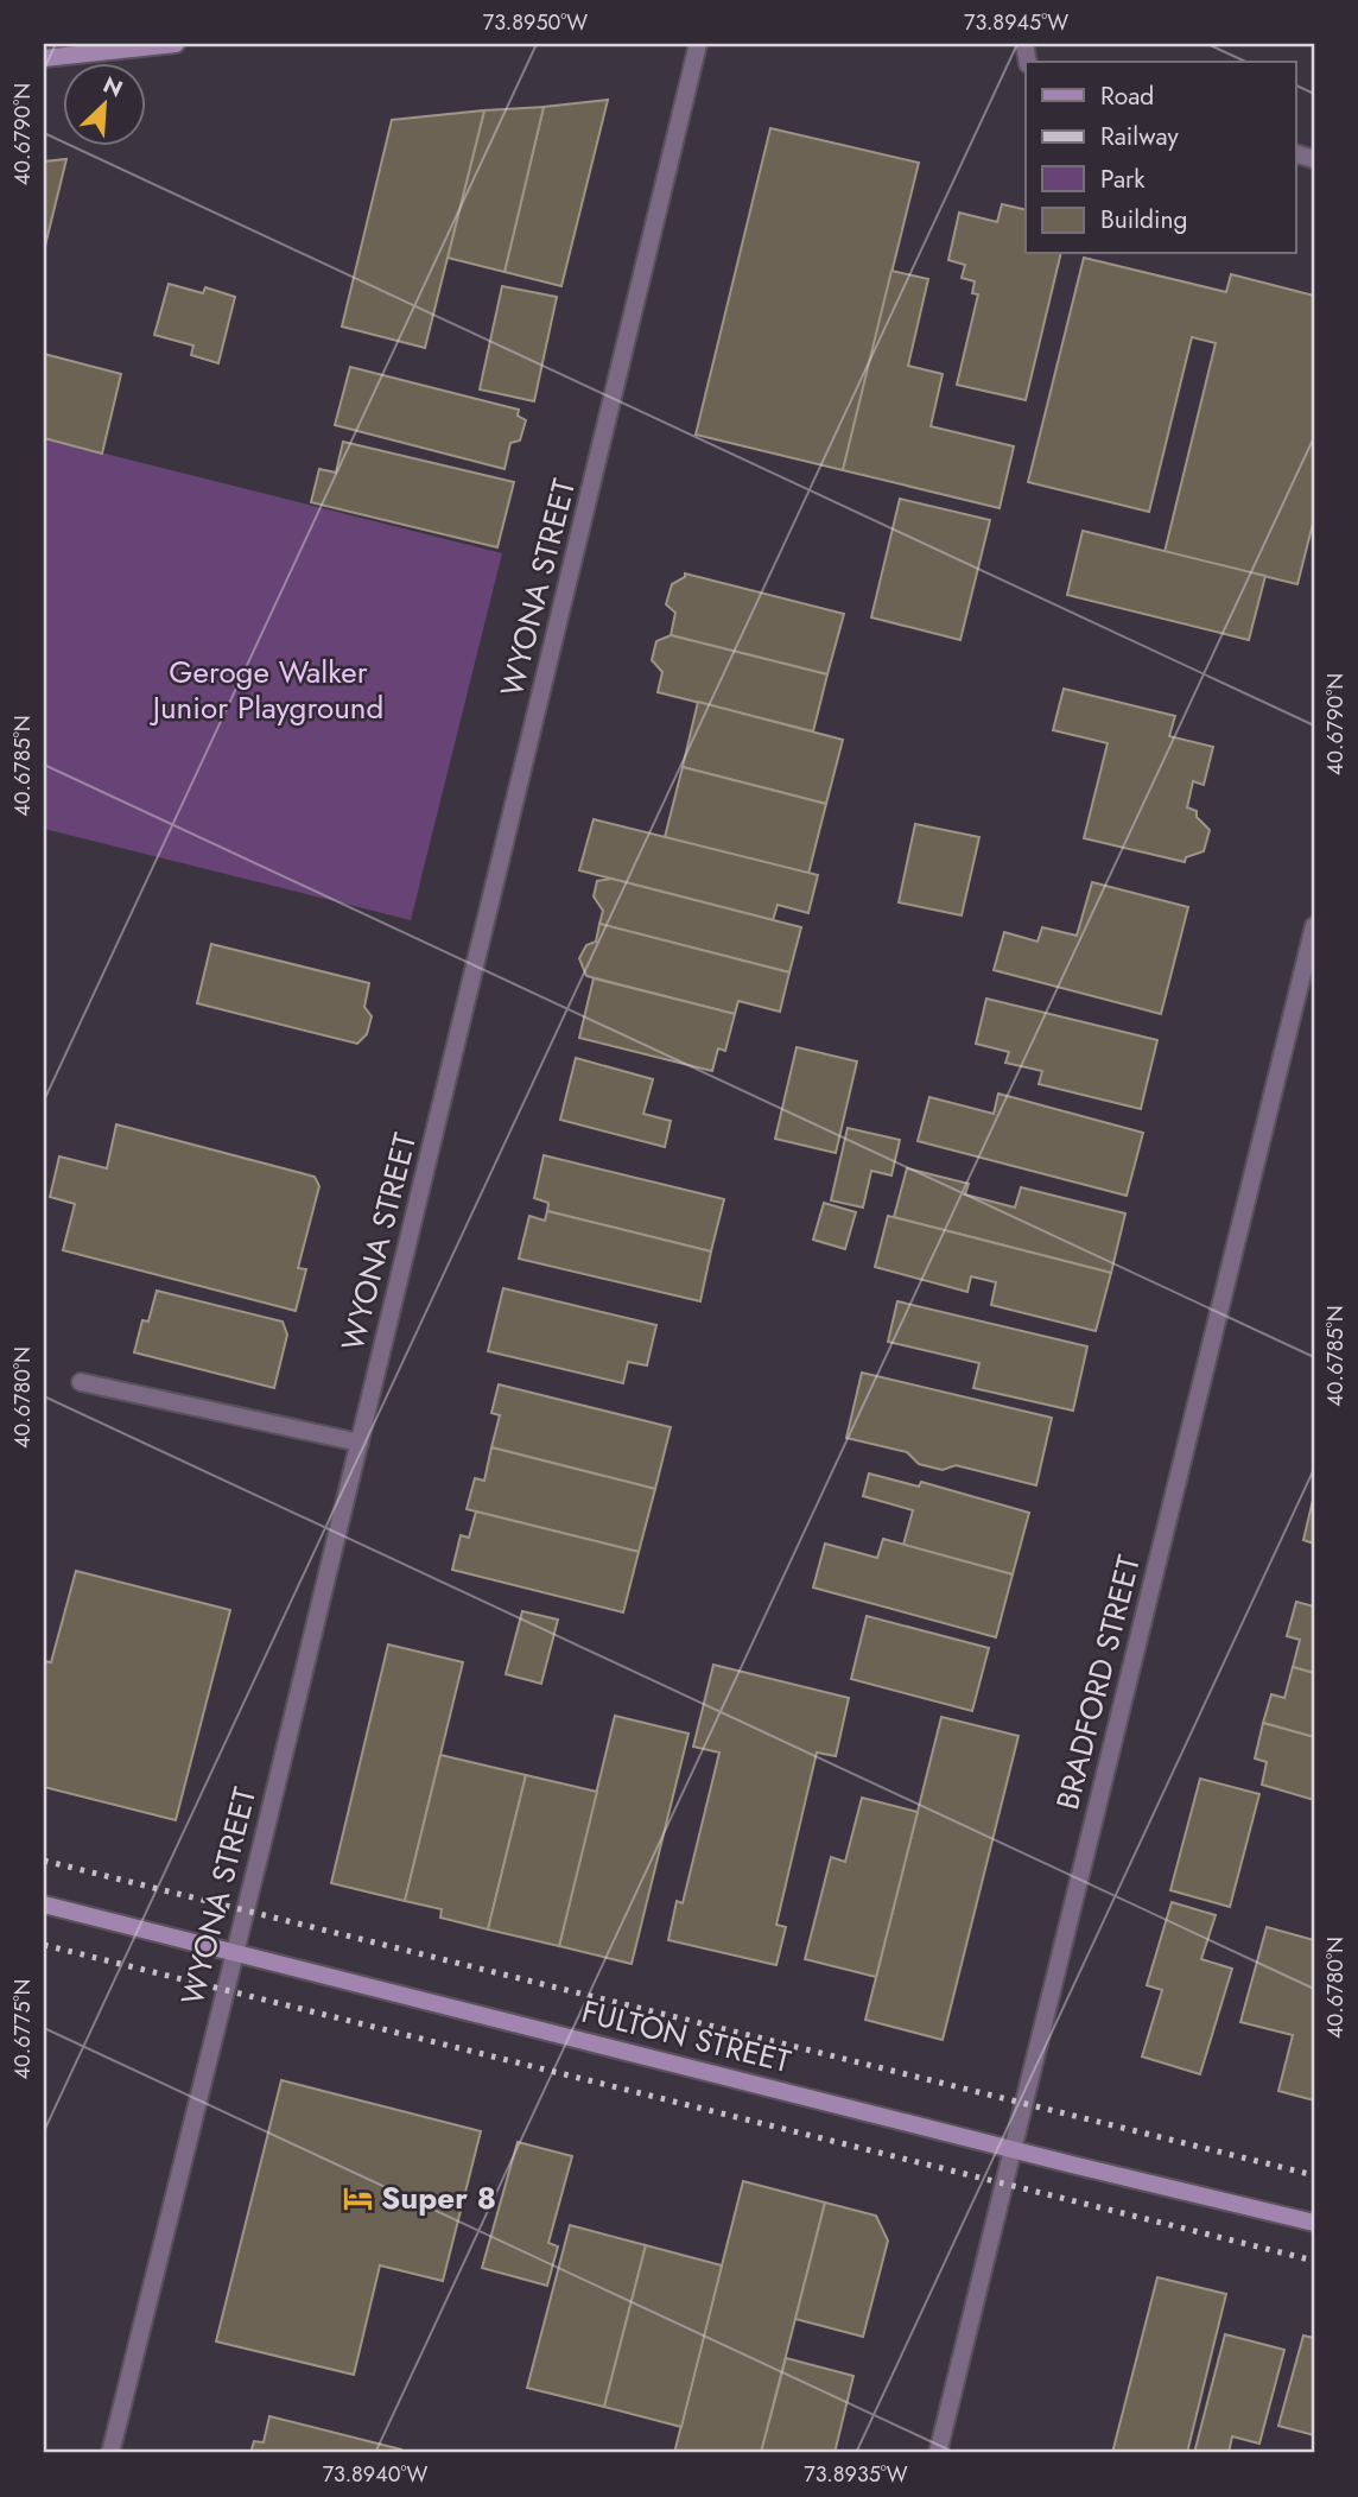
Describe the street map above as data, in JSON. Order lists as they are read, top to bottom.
{
  "streets": {
    "street": ["WYONA STREET", "BRADFORD STREET", "FULTON STREET"]
  },
  "crossings": [
    ["WYONA STREET", "FULTON STREET"],
    ["BRADFORD STREET", "FULTON STREET"]
  ],
  "parks": ["Geroge Walker Junior Playground"],
  "places": {
    "hotel": ["Super 8"]
  },
  "legend": [
    "Road",
    "Railway",
    "Park",
    "Building"
  ],
  "north": "top right",
  "coordinates": [
    "73.8950°W",
    "73.8945°W",
    "40.6790°N",
    "40.6785°N",
    "40.6780°N",
    "40.6775°N",
    "73.8940°W",
    "73.8935°W"
  ]
}
